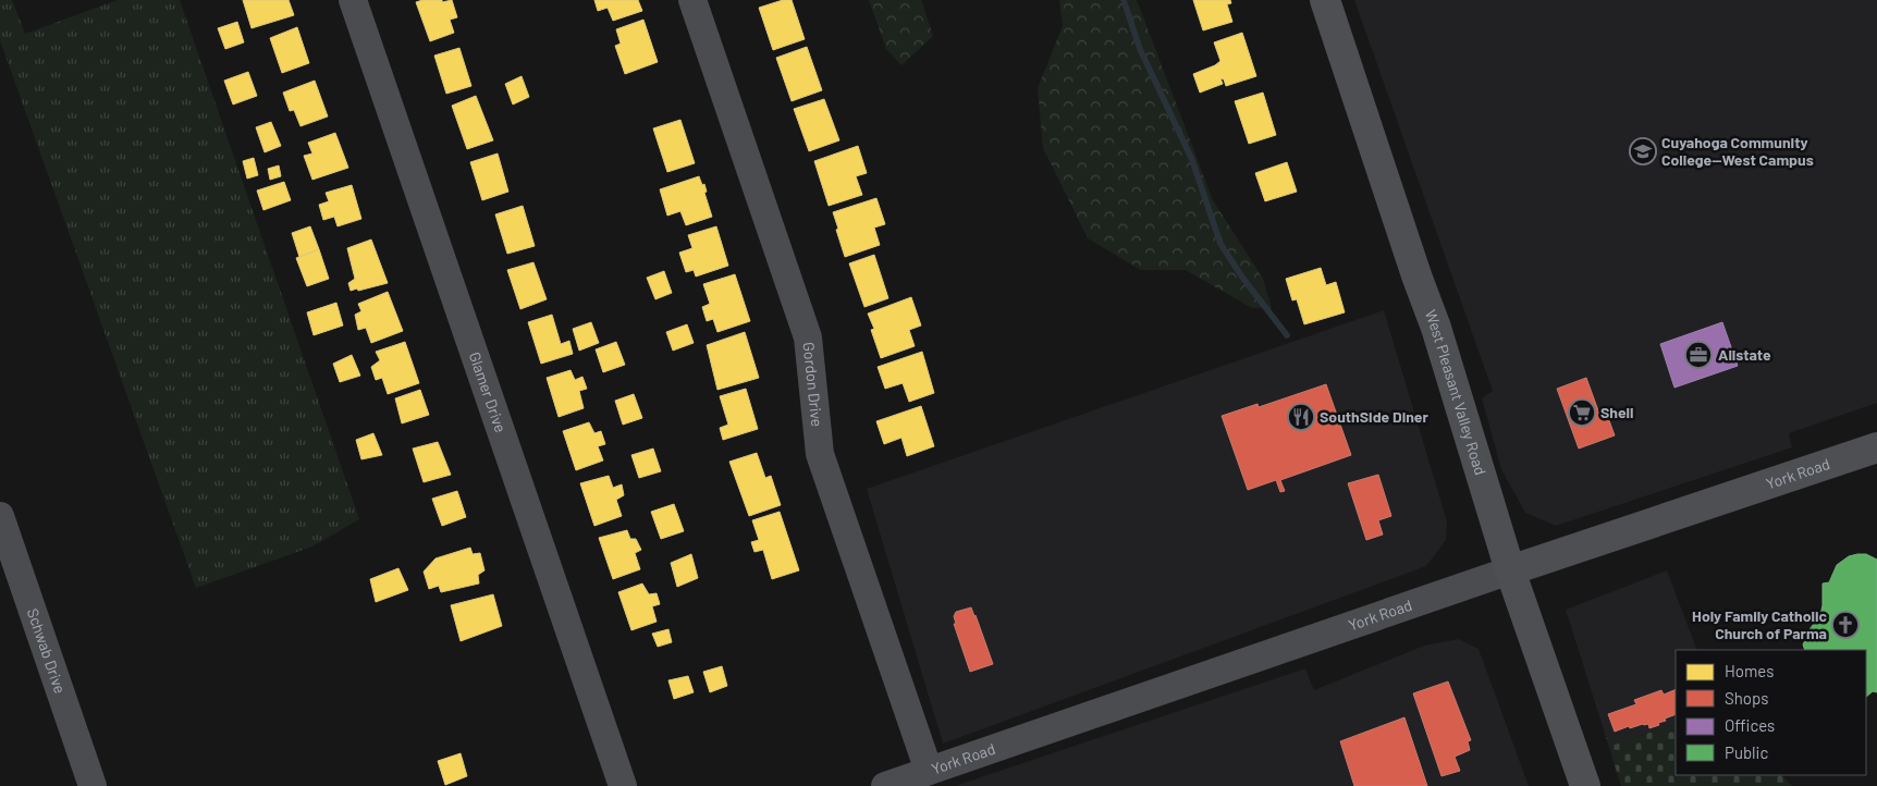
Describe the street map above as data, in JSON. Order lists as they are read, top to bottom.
{
  "streets": {
    "main road": ["West Pleasant Valley Road", "York Road"],
    "street": ["Gordon Drive", "Glamer Drive", "Schwab Drive"]
  },
  "crossings": [
    ["Gordon Drive", "York Road"],
    ["West Pleasant Valley Road", "York Road"]
  ],
  "places": {
    "school or university": ["Cuyahoga Community College—West Campus"],
    "office": ["Allstate"],
    "supermarket": ["Shell"],
    "restaurant": ["SouthSide Diner"],
    "church": ["Holy Family Catholic Church of Parma"]
  },
  "legend": [
    "Homes",
    "Shops",
    "Offices",
    "Public"
  ]
}
